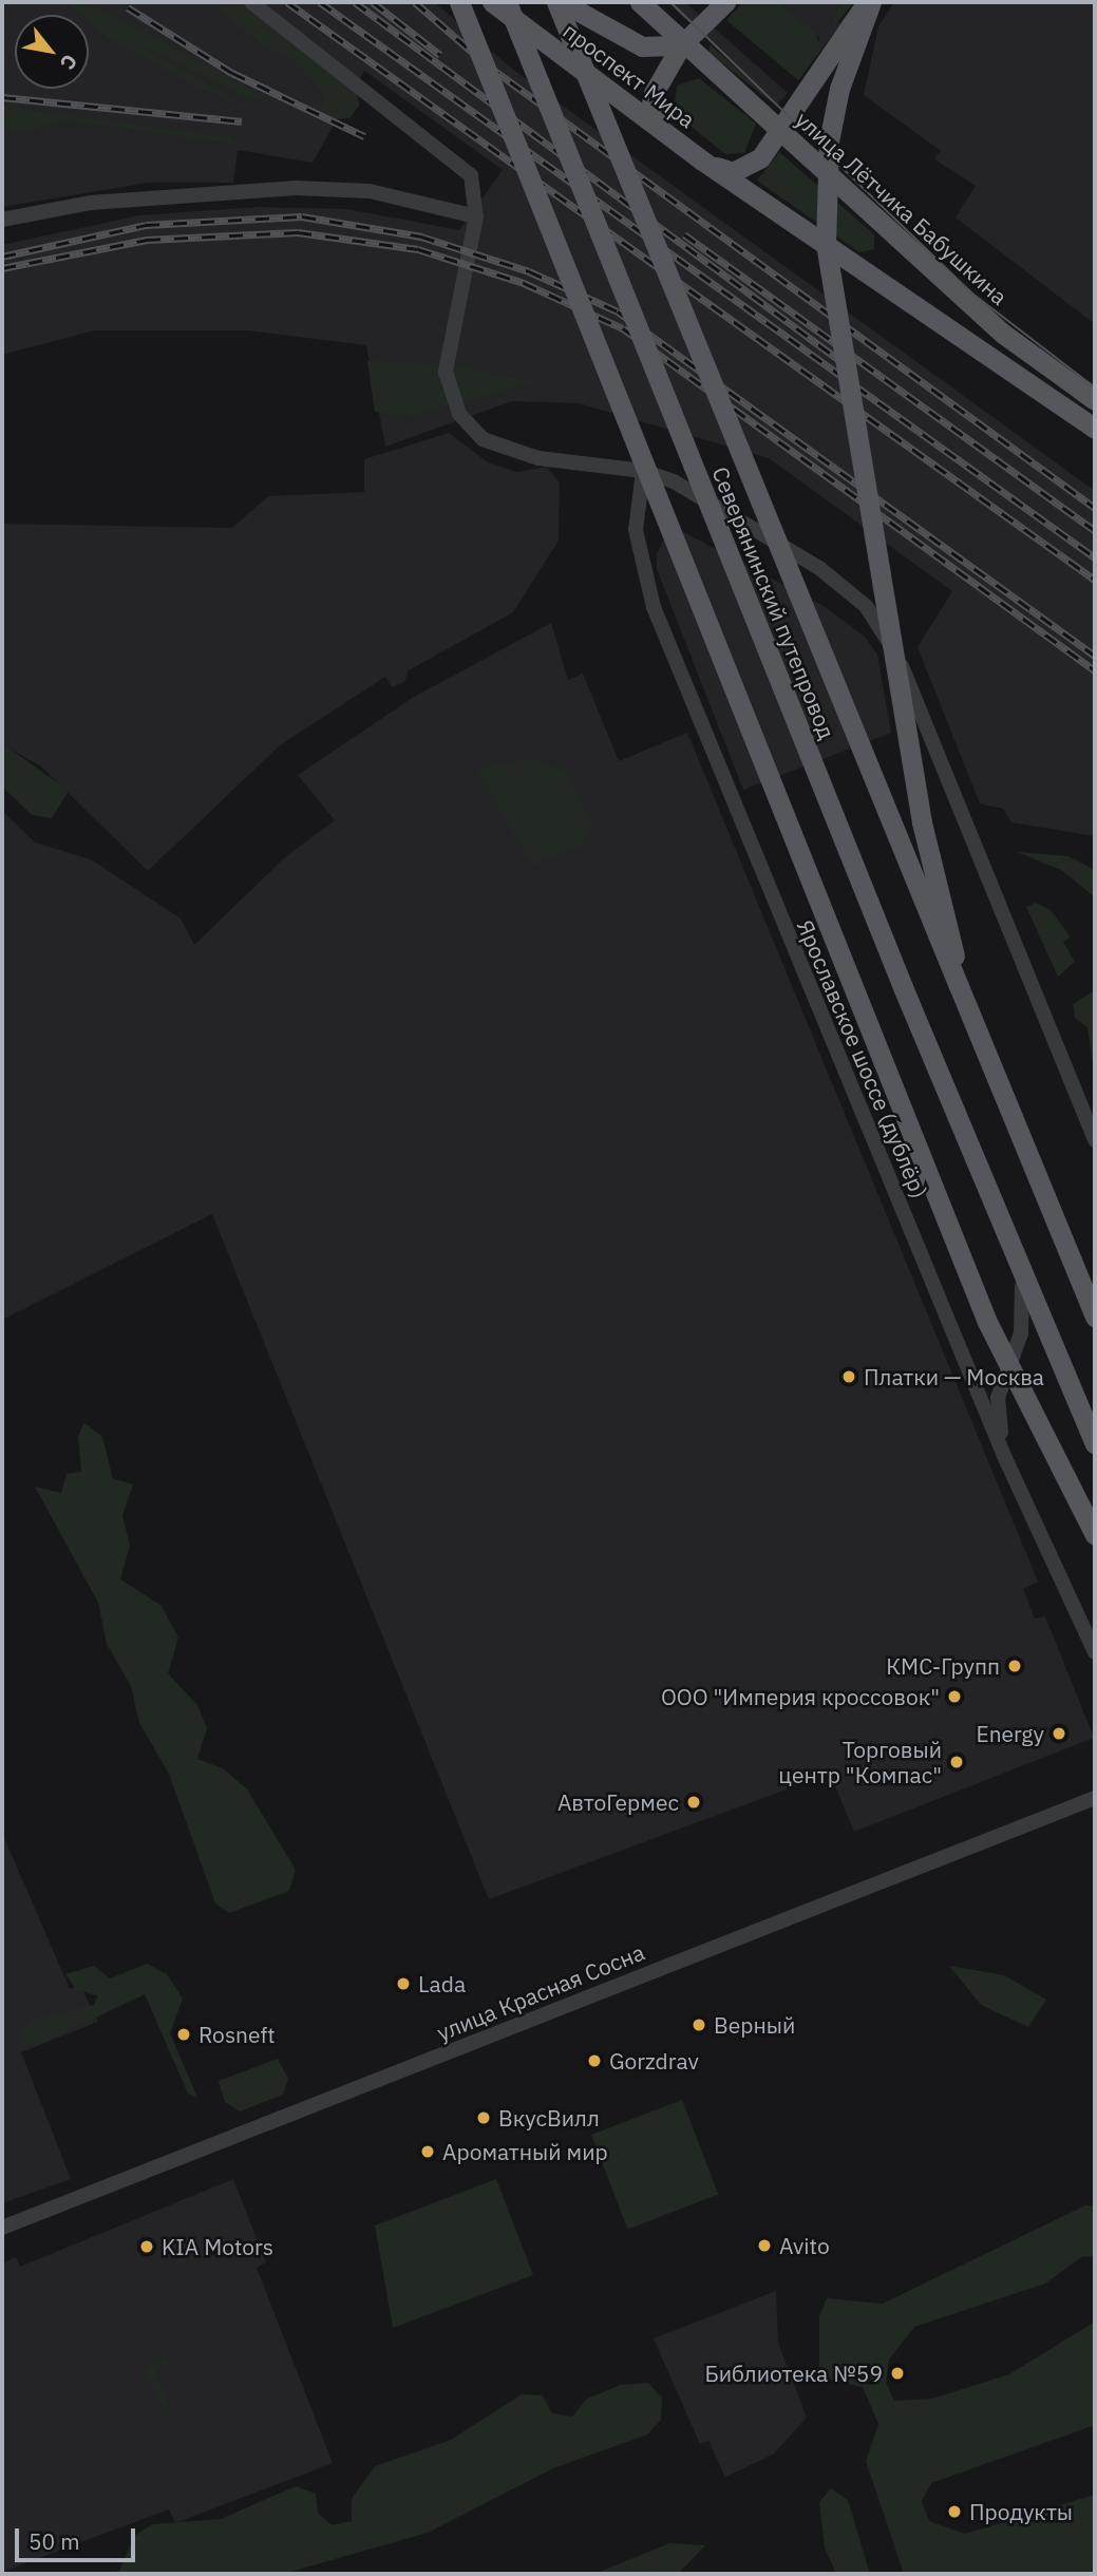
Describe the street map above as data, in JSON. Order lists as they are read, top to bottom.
{
  "streets": {
    "main road": ["проспект Мира", "улица Лётчика Бабушкина", "Северянинский путепровод"],
    "street": ["Ярославское шоссе (дублёр)", "улица Красная Сосна"]
  },
  "places": [
    "Платки — Москва",
    "КМС-Групп",
    "ООО \"Империя кроссовок\"",
    "Energy",
    "Торговый центр \"Компас\"",
    "АвтоГермес",
    "Lada",
    "Верный",
    "Rosneft",
    "Gorzdrav",
    "ВкусВилл",
    "Ароматный мир",
    "Avito",
    "KIA Motors",
    "Библиотека №59",
    "Продукты"
  ],
  "scale_bar": "50 m",
  "north": "bottom right"
}
